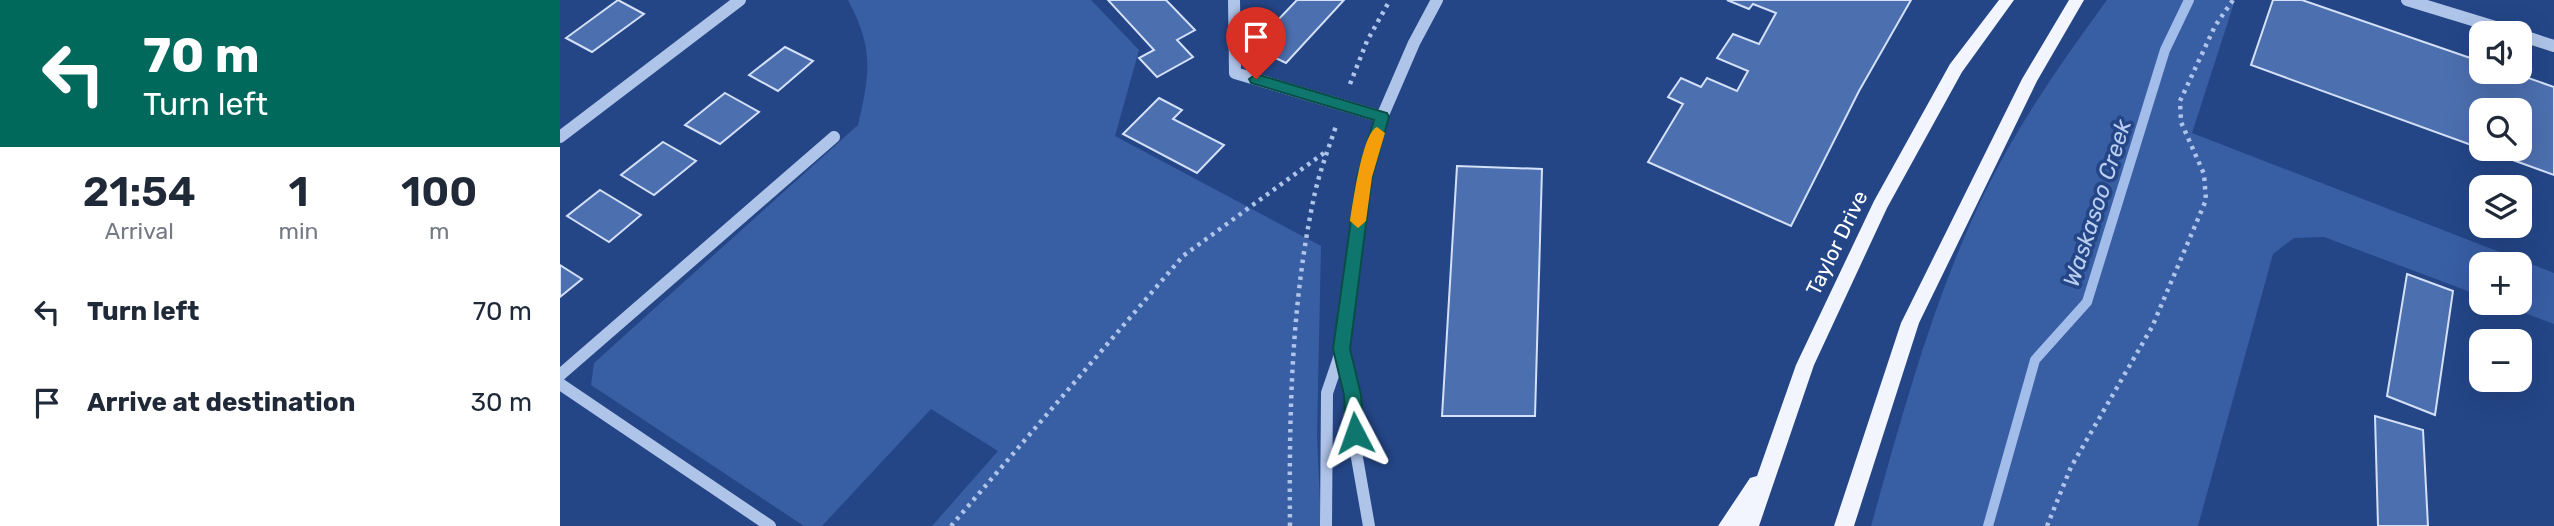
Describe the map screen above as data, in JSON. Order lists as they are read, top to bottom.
{
  "streets": {
    "main road": ["Taylor Drive"]
  },
  "water": ["Waskasoo Creek"],
  "page": {
    "turn": ["70 m", "Turn left"],
    "map_buttons": ["+", "−"],
    "eta": [
      "21:54",
      "Arrival",
      "1",
      "min",
      "100",
      "m"
    ],
    "list": [
      {
        "name": "Turn left",
        "value": "70 m"
      },
      {
        "name": "Arrive at destination",
        "value": "30 m"
      }
    ]
  }
}
